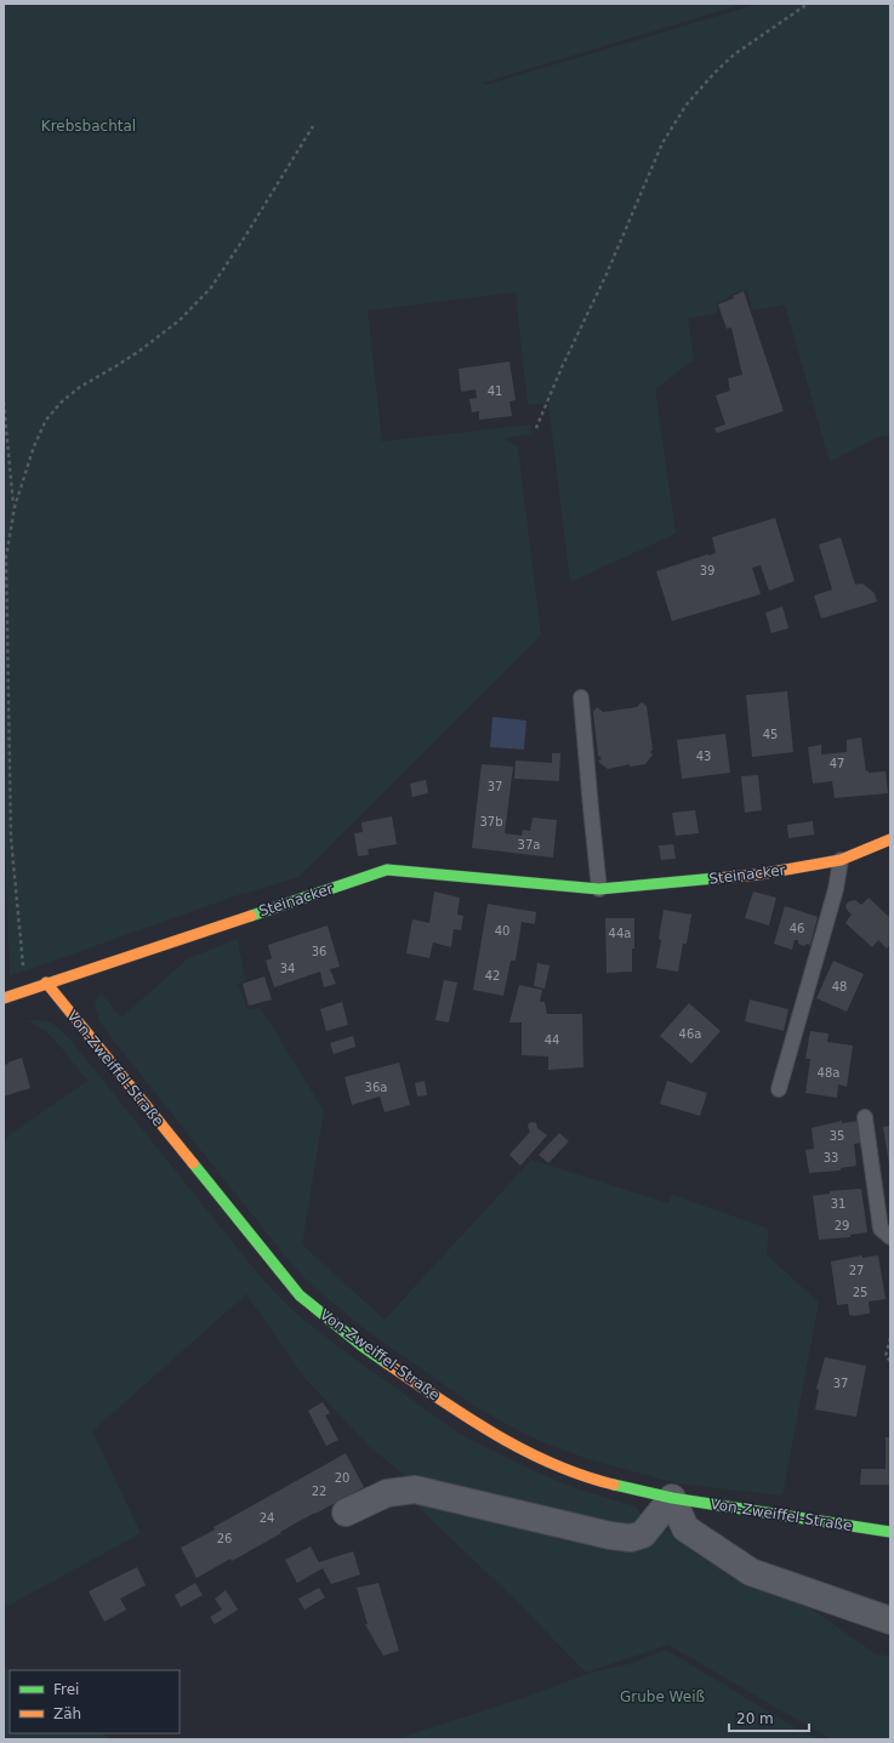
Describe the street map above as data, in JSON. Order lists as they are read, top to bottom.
{
  "streets": {
    "street": ["Steinacker", "Von-Zweiffel-Straße"]
  },
  "crossings": [
    ["Steinacker", "Von-Zweiffel-Straße"]
  ],
  "parks": ["Krebsbachtal", "Grube Weiß"],
  "house_numbers": [
    "41",
    "39",
    "45",
    "43",
    "47",
    "37",
    "37b",
    "37a",
    "46",
    "40",
    "44a",
    "36",
    "34",
    "42",
    "48",
    "46a",
    "44",
    "48a",
    "36a",
    "35",
    "33",
    "31",
    "29",
    "27",
    "25",
    "37",
    "20",
    "22",
    "24",
    "26"
  ],
  "legend": ["Frei", "Zäh"],
  "scale_bar": "20 m"
}
